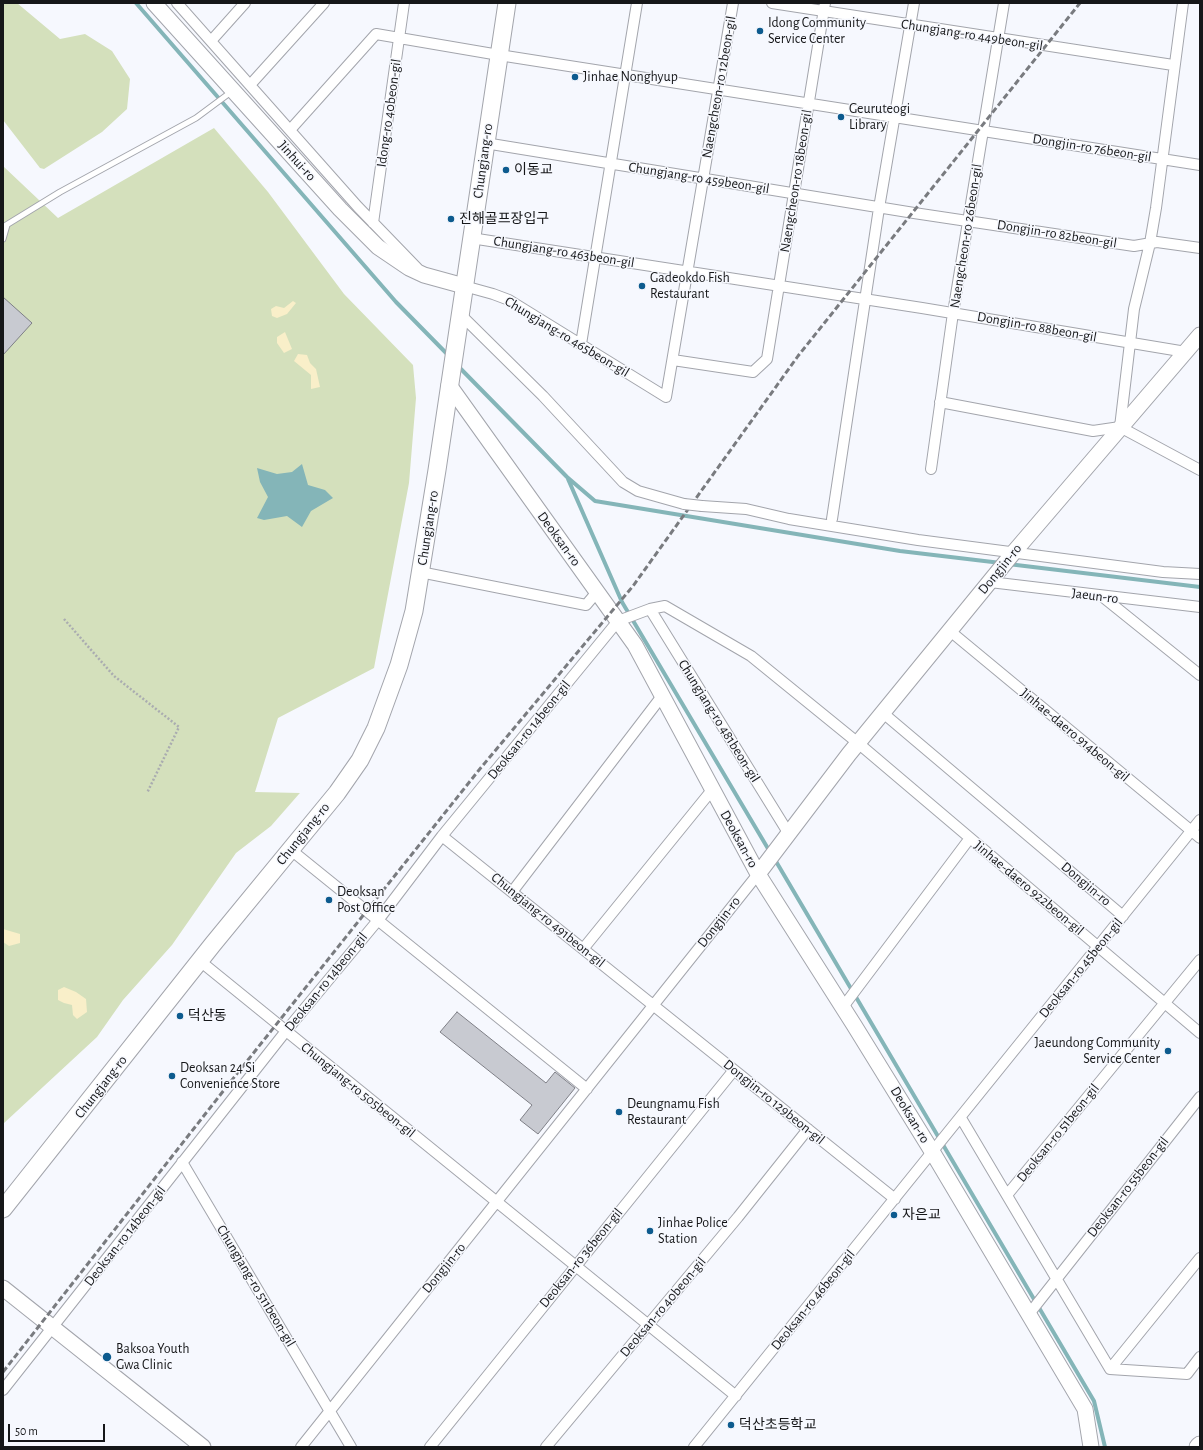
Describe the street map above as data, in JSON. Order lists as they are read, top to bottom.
{
  "streets": {
    "main road": ["Chungjang-ro"],
    "street": [
      "Chungjang-ro 449beon-gil",
      "Naengcheon-ro 12beon-gil",
      "Idong-ro 40beon-gil",
      "Dongjin-ro 76beon-gil",
      "Jinhui-ro",
      "Chungjang-ro 459beon-gil",
      "Naengcheon-ro 18beon-gil",
      "Dongjin-ro 82beon-gil",
      "Naengcheon-ro 26beon-gil",
      "Chungjang-ro 463beon-gil",
      "Dongjin-ro 88beon-gil",
      "Chungjang-ro 465beon-gil",
      "Deoksan-ro",
      "Dongjin-ro",
      "Jaeun-ro",
      "Chungjang-ro 481beon-gil",
      "Deoksan-ro 14beon-gil",
      "Jinhae-daero 914beon-gil",
      "Jinhae-daero 922beon-gil",
      "Chungjang-ro 491beon-gil",
      "Deoksan-ro 45beon-gil",
      "Chungjang-ro 505beon-gil",
      "Dongjin-ro 129beon-gil",
      "Deoksan-ro 51beon-gil",
      "Deoksan-ro 55beon-gil",
      "Deoksan-ro 36beon-gil",
      "Chungjang-ro 511beon-gil",
      "Deoksan-ro 46beon-gil",
      "Deoksan-ro 40beon-gil"
    ]
  },
  "crossings": [
    ["Chungjang-ro 449beon-gil", "Naengcheon-ro 18beon-gil"],
    ["Chungjang-ro 449beon-gil", "Naengcheon-ro 26beon-gil"],
    ["Naengcheon-ro 12beon-gil", "Dongjin-ro 76beon-gil"],
    ["Naengcheon-ro 12beon-gil", "Chungjang-ro 459beon-gil"],
    ["Naengcheon-ro 12beon-gil", "Naengcheon-ro 18beon-gil"],
    ["Naengcheon-ro 12beon-gil", "Chungjang-ro 463beon-gil"],
    ["Naengcheon-ro 12beon-gil", "Chungjang-ro 465beon-gil"],
    ["Idong-ro 40beon-gil", "Dongjin-ro 76beon-gil"],
    ["Dongjin-ro 76beon-gil", "Chungjang-ro"],
    ["Dongjin-ro 76beon-gil", "Naengcheon-ro 18beon-gil"],
    ["Dongjin-ro 76beon-gil", "Naengcheon-ro 26beon-gil"],
    ["Jinhui-ro", "Chungjang-ro"],
    ["Jinhui-ro", "Chungjang-ro 465beon-gil"],
    ["Chungjang-ro", "Chungjang-ro 459beon-gil"],
    ["Chungjang-ro", "Chungjang-ro 463beon-gil"],
    ["Chungjang-ro", "Chungjang-ro 465beon-gil"],
    ["Chungjang-ro", "Deoksan-ro"],
    ["Chungjang-ro", "Chungjang-ro 505beon-gil"],
    ["Chungjang-ro 459beon-gil", "Naengcheon-ro 18beon-gil"],
    ["Chungjang-ro 459beon-gil", "Dongjin-ro 82beon-gil"],
    ["Naengcheon-ro 18beon-gil", "Chungjang-ro 463beon-gil"],
    ["Dongjin-ro 82beon-gil", "Naengcheon-ro 26beon-gil"],
    ["Naengcheon-ro 26beon-gil", "Dongjin-ro 88beon-gil"],
    ["Chungjang-ro 463beon-gil", "Dongjin-ro 88beon-gil"],
    ["Dongjin-ro 88beon-gil", "Dongjin-ro"],
    ["Deoksan-ro", "Dongjin-ro"],
    ["Deoksan-ro", "Deoksan-ro 14beon-gil"],
    ["Deoksan-ro", "Chungjang-ro 491beon-gil"],
    ["Deoksan-ro", "Deoksan-ro 45beon-gil"],
    ["Deoksan-ro", "Deoksan-ro 55beon-gil"],
    ["Deoksan-ro", "Deoksan-ro 46beon-gil"],
    ["Dongjin-ro", "Jaeun-ro"],
    ["Dongjin-ro", "Chungjang-ro 481beon-gil"],
    ["Dongjin-ro", "Jinhae-daero 914beon-gil"],
    ["Dongjin-ro", "Jinhae-daero 922beon-gil"],
    ["Dongjin-ro", "Chungjang-ro 491beon-gil"],
    ["Dongjin-ro", "Deoksan-ro 45beon-gil"],
    ["Dongjin-ro", "Chungjang-ro 505beon-gil"],
    ["Dongjin-ro", "Dongjin-ro 129beon-gil"],
    ["Dongjin-ro", "Chungjang-ro 511beon-gil"],
    ["Deoksan-ro 14beon-gil", "Chungjang-ro 491beon-gil"],
    ["Deoksan-ro 14beon-gil", "Chungjang-ro 505beon-gil"],
    ["Deoksan-ro 14beon-gil", "Chungjang-ro 511beon-gil"],
    ["Jinhae-daero 914beon-gil", "Deoksan-ro 45beon-gil"],
    ["Jinhae-daero 922beon-gil", "Deoksan-ro 45beon-gil"],
    ["Jinhae-daero 922beon-gil", "Deoksan-ro 51beon-gil"],
    ["Chungjang-ro 491beon-gil", "Dongjin-ro 129beon-gil"],
    ["Deoksan-ro 45beon-gil", "Deoksan-ro 46beon-gil"],
    ["Chungjang-ro 505beon-gil", "Deoksan-ro 36beon-gil"],
    ["Chungjang-ro 505beon-gil", "Deoksan-ro 46beon-gil"],
    ["Chungjang-ro 505beon-gil", "Deoksan-ro 40beon-gil"],
    ["Dongjin-ro 129beon-gil", "Deoksan-ro 36beon-gil"],
    ["Dongjin-ro 129beon-gil", "Deoksan-ro 46beon-gil"],
    ["Dongjin-ro 129beon-gil", "Deoksan-ro 40beon-gil"]
  ],
  "places": [
    "Idong Community Service Center",
    "Jinhae Nonghyup",
    "Geuruteogi Library",
    "이동교",
    "진해골프장입구",
    "Gadeokdo Fish Restaurant",
    "Deoksan Post Office",
    "덕산동",
    "Jaeundong Community Service Center",
    "Deoksan 24 Si Convenience Store",
    "Deungnamu Fish Restaurant",
    "자은교",
    "Jinhae Police Station",
    "Baksoa Youth Gwa Clinic",
    "덕산초등학교"
  ],
  "scale_bar": "50 m"
}
